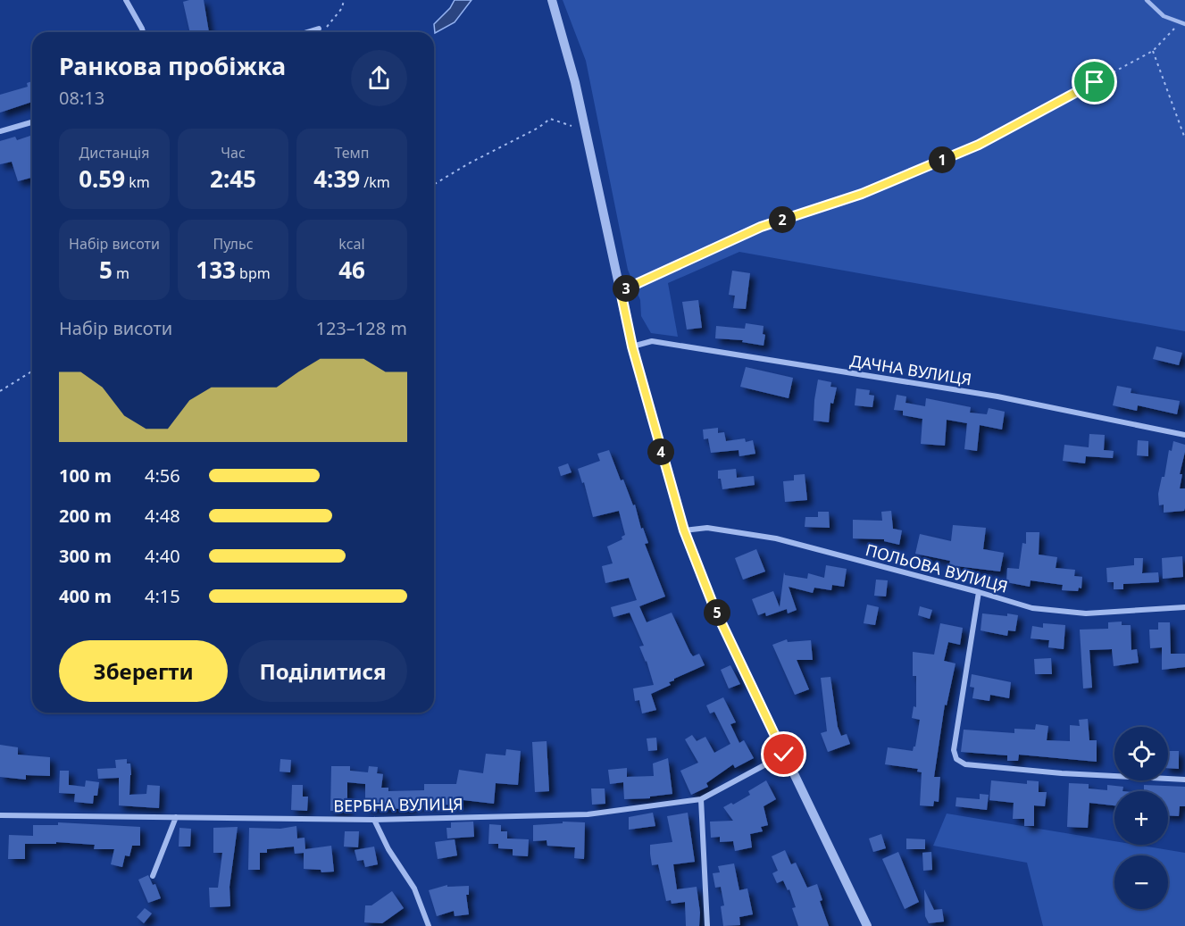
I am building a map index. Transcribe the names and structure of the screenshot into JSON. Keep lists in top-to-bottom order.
{
  "streets": {
    "street": ["ДАЧНА ВУЛИЦЯ", "ПОЛЬОВА ВУЛИЦЯ", "ВЕРБНА ВУЛИЦЯ"]
  },
  "page": {
    "heading": ["Ранкова пробіжка", "08:13"],
    "stats": [
      ["Дистанція", "0.59 km"],
      ["Час", "2:45"],
      ["Темп", "4:39 /km"],
      ["Набір висоти", "5 m"],
      ["Пульс", "133 bpm"],
      ["kcal", "46"]
    ],
    "pins": [
      "1",
      "2",
      "3",
      "4",
      "5"
    ],
    "chart": ["Набір висоти", "123–128 m"],
    "list": [
      {
        "name": "100 m",
        "note": "4:56"
      },
      {
        "name": "200 m",
        "note": "4:48"
      },
      {
        "name": "300 m",
        "note": "4:40"
      },
      {
        "name": "400 m",
        "note": "4:15"
      }
    ],
    "buttons": ["Зберегти", "Поділитися"],
    "map_buttons": ["+", "−"]
  }
}
